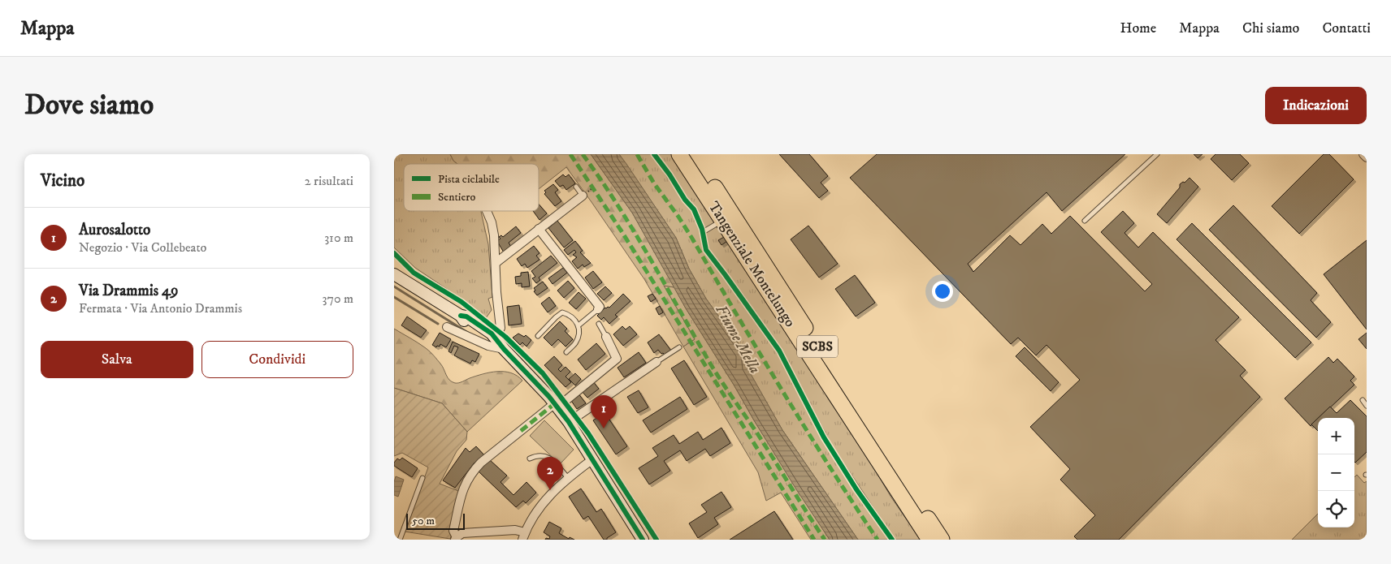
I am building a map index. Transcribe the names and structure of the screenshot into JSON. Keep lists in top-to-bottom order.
{
  "streets": {
    "highway": ["Tangenziale Montelungo", "SCBS"]
  },
  "water": ["Fiume Mella"],
  "legend": ["Pista ciclabile", "Sentiero"],
  "scale_bar": "50 m",
  "page": {
    "header": "Mappa",
    "nav": [
      "Home",
      "Mappa",
      "Chi siamo",
      "Contatti"
    ],
    "buttons": [
      "Indicazioni",
      ["Salva", "Condividi"]
    ],
    "title": "Dove siamo",
    "heading": ["Vicino", "2 risultati"],
    "list": [
      {
        "mark": "1",
        "name": "Aurosalotto",
        "note": "Negozio · Via Collebeato",
        "value": "310 m"
      },
      {
        "mark": "2",
        "name": "Via Drammis 49",
        "note": "Fermata · Via Antonio Drammis",
        "value": "370 m"
      }
    ],
    "pins": ["1", "2"],
    "map_buttons": ["+", "−"],
    "scale": "50 m"
  }
}
